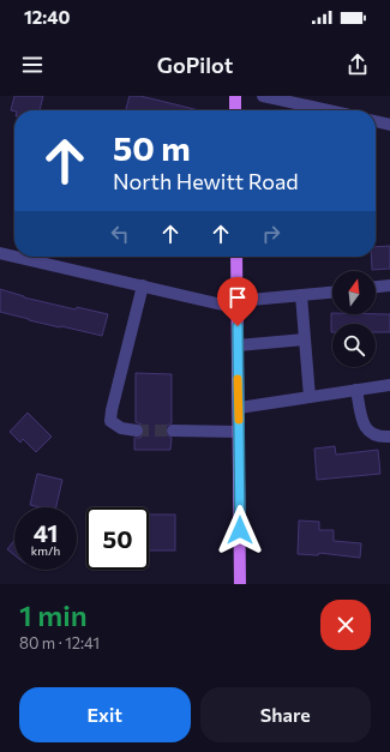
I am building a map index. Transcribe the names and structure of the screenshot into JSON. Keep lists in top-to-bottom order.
{
  "north": "top",
  "page": {
    "status": "12:40",
    "header": "GoPilot",
    "turn": ["50 m", "North Hewitt Road"],
    "speed": "41 km/h",
    "limit": "50",
    "heading": ["1 min", "80 m · 12:41"],
    "buttons": ["Exit", "Share"]
  }
}
